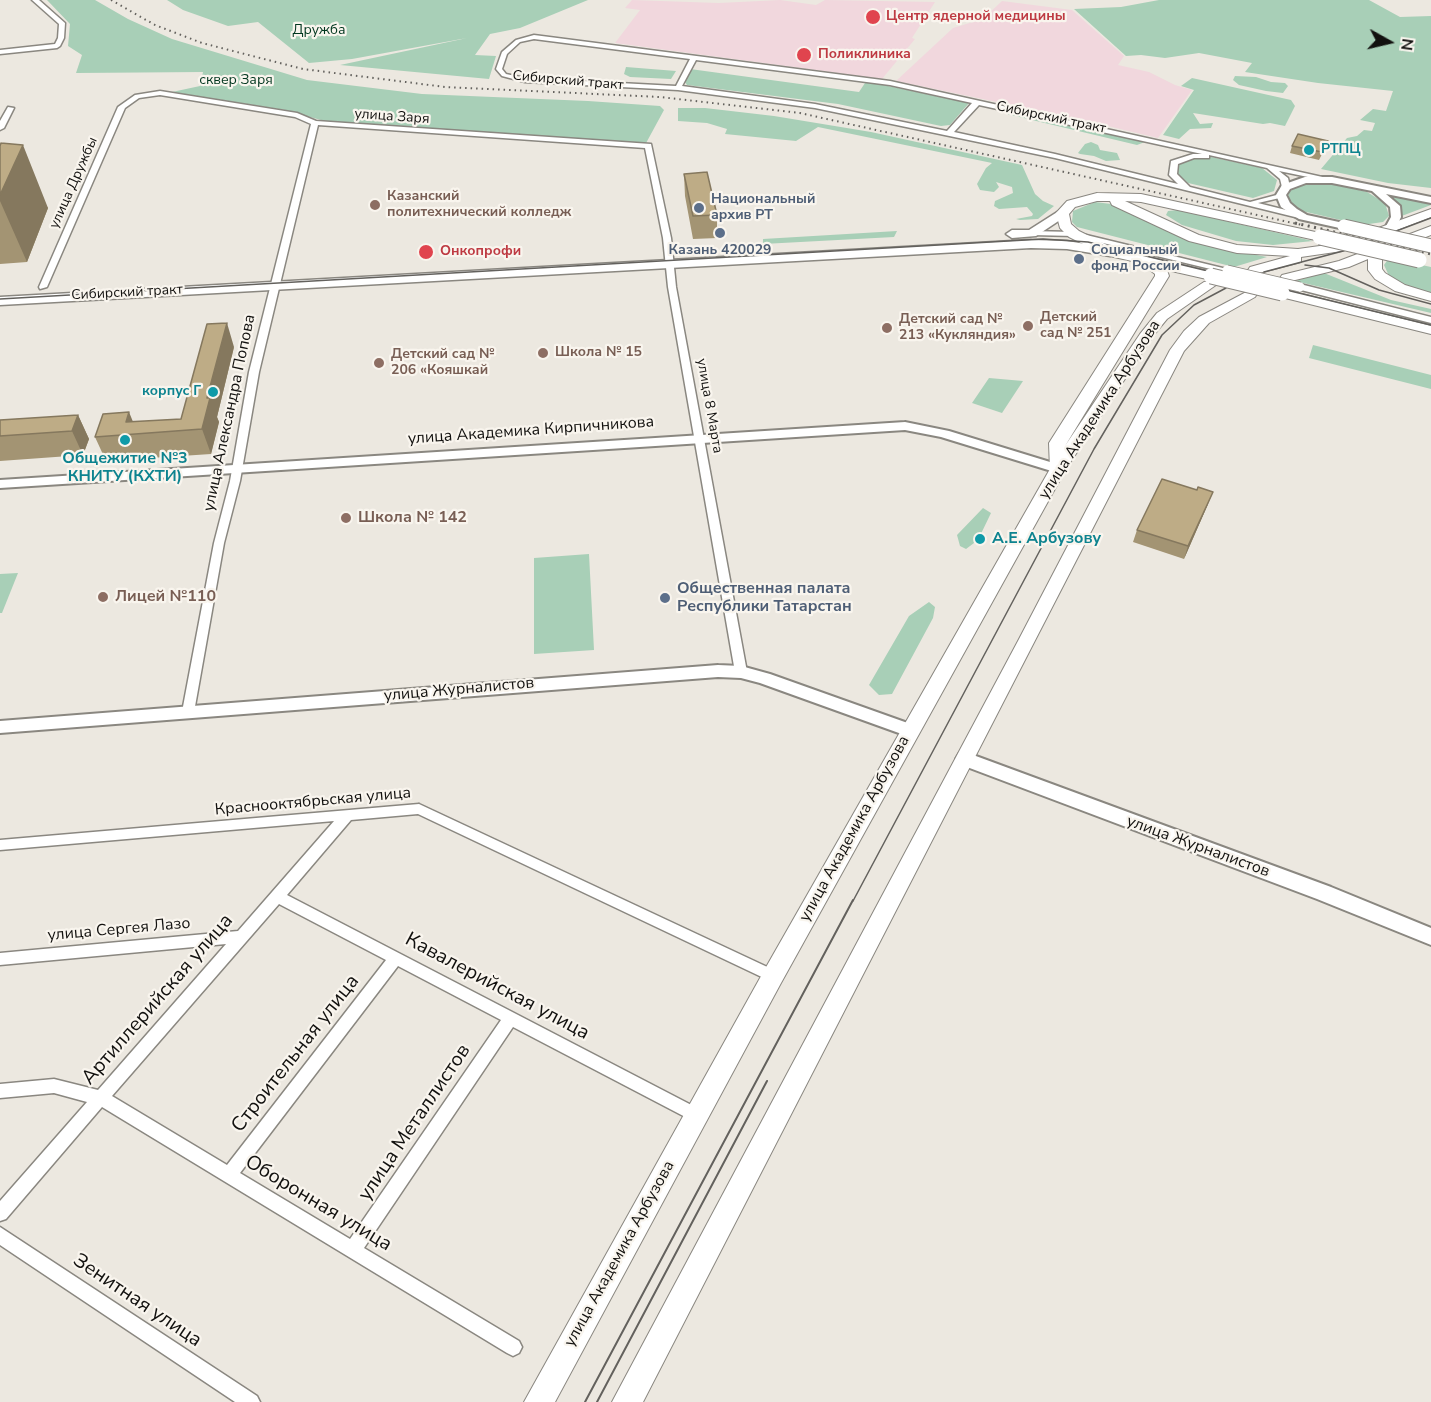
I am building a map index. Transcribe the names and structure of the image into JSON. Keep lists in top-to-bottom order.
{
  "streets": {
    "main road": ["Сибирский тракт", "улица Академика Арбузова"],
    "street": [
      "улица Заря",
      "улица Дружбы",
      "улица 8 Марта",
      "улица Александра Попова",
      "улица Академика Кирпичникова",
      "улица Журналистов",
      "Краснооктябрьская улица",
      "улица Сергея Лазо",
      "Кавалерийская улица",
      "Артиллерийская улица",
      "Строительная улица",
      "улица Металлистов",
      "Оборонная улица",
      "Зенитная улица"
    ]
  },
  "crossings": [
    ["Сибирский тракт", "улица Дружбы"],
    ["Сибирский тракт", "улица 8 Марта"],
    ["Сибирский тракт", "улица Академика Арбузова"],
    ["Сибирский тракт", "улица Александра Попова"],
    ["улица Заря", "улица Дружбы"],
    ["улица Заря", "улица 8 Марта"],
    ["улица Заря", "улица Александра Попова"],
    ["улица 8 Марта", "улица Академика Кирпичникова"],
    ["улица 8 Марта", "улица Журналистов"],
    ["улица Академика Арбузова", "улица Академика Кирпичникова"],
    ["улица Академика Арбузова", "улица Журналистов"],
    ["улица Академика Арбузова", "Краснооктябрьская улица"],
    ["улица Академика Арбузова", "Кавалерийская улица"],
    ["улица Александра Попова", "улица Академика Кирпичникова"],
    ["улица Александра Попова", "улица Журналистов"],
    ["Краснооктябрьская улица", "Артиллерийская улица"],
    ["улица Сергея Лазо", "Артиллерийская улица"],
    ["Кавалерийская улица", "Артиллерийская улица"],
    ["Кавалерийская улица", "Строительная улица"],
    ["Кавалерийская улица", "улица Металлистов"],
    ["Артиллерийская улица", "Оборонная улица"],
    ["Строительная улица", "Оборонная улица"],
    ["улица Металлистов", "Оборонная улица"]
  ],
  "parks": ["Дружба", "сквер Заря"],
  "places": [
    "Центр ядерной медицины",
    "Поликлиника",
    "РТПЦ",
    "Казанский политехнический колледж",
    "Национальный архив РТ",
    "Казань 420029",
    "Онкопрофи",
    "Социальный фонд России",
    "Детский сад № 251",
    "Детский сад № 213 «Кукляндия»",
    "Школа № 15",
    "Детский сад № 206 «Кояшкай",
    "корпус Г",
    "Общежитие №3 КНИТУ (КХТИ)",
    "Школа № 142",
    "А.Е. Арбузову",
    "Лицей №110",
    "Общественная палата Республики Татарстан"
  ],
  "north": "right"
}
